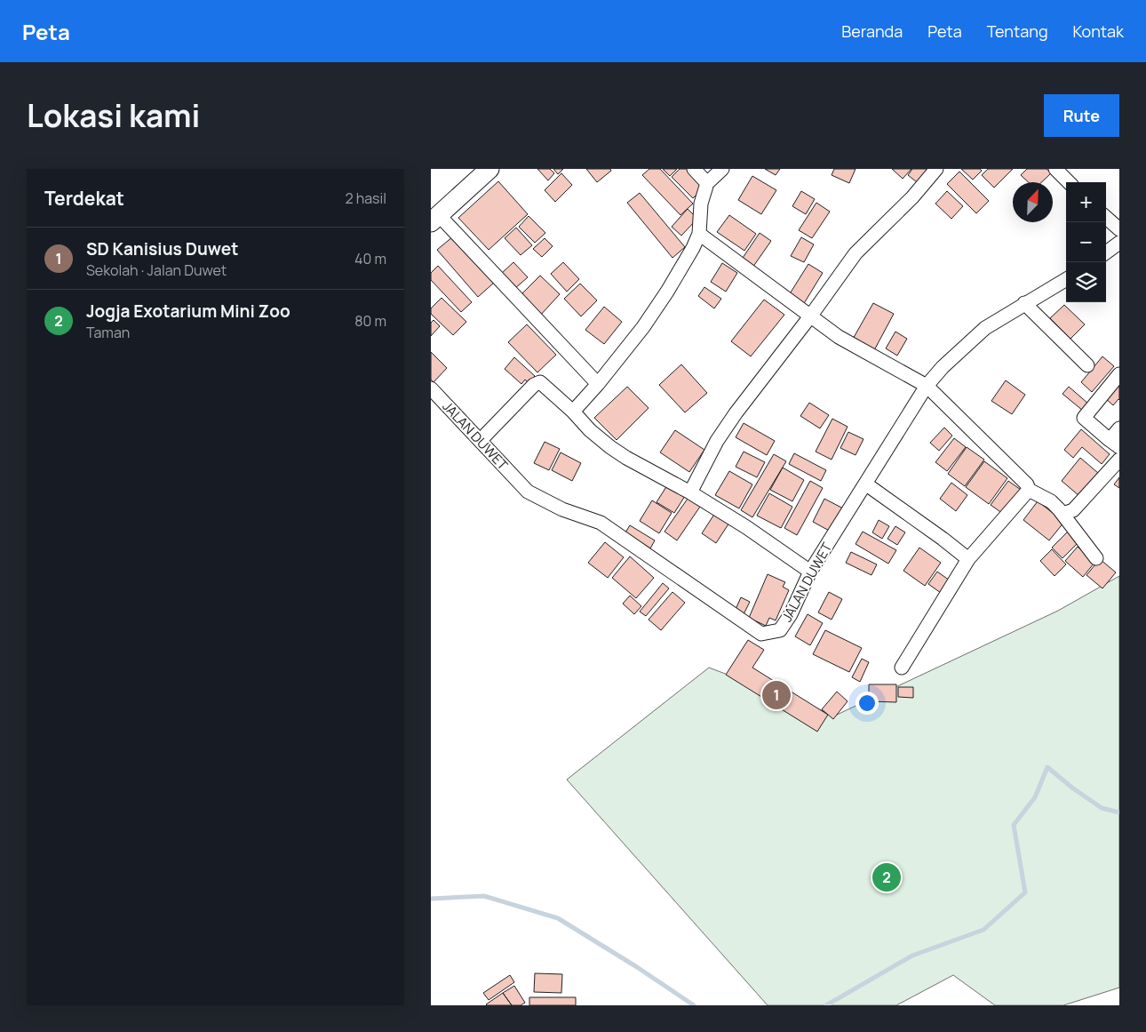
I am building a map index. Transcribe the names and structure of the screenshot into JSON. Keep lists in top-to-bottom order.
{
  "streets": {
    "street": ["JALAN DUWET"]
  },
  "north": "top right",
  "page": {
    "header": "Peta",
    "nav": [
      "Beranda",
      "Peta",
      "Tentang",
      "Kontak"
    ],
    "title": "Lokasi kami",
    "buttons": "Rute",
    "heading": ["Terdekat", "2 hasil"],
    "map_buttons": ["+", "−"],
    "list": [
      {
        "mark": "1",
        "name": "SD Kanisius Duwet",
        "note": "Sekolah · Jalan Duwet",
        "value": "40 m"
      },
      {
        "mark": "2",
        "name": "Jogja Exotarium Mini Zoo",
        "note": "Taman",
        "value": "80 m"
      }
    ],
    "pins": ["1", "2"]
  }
}
